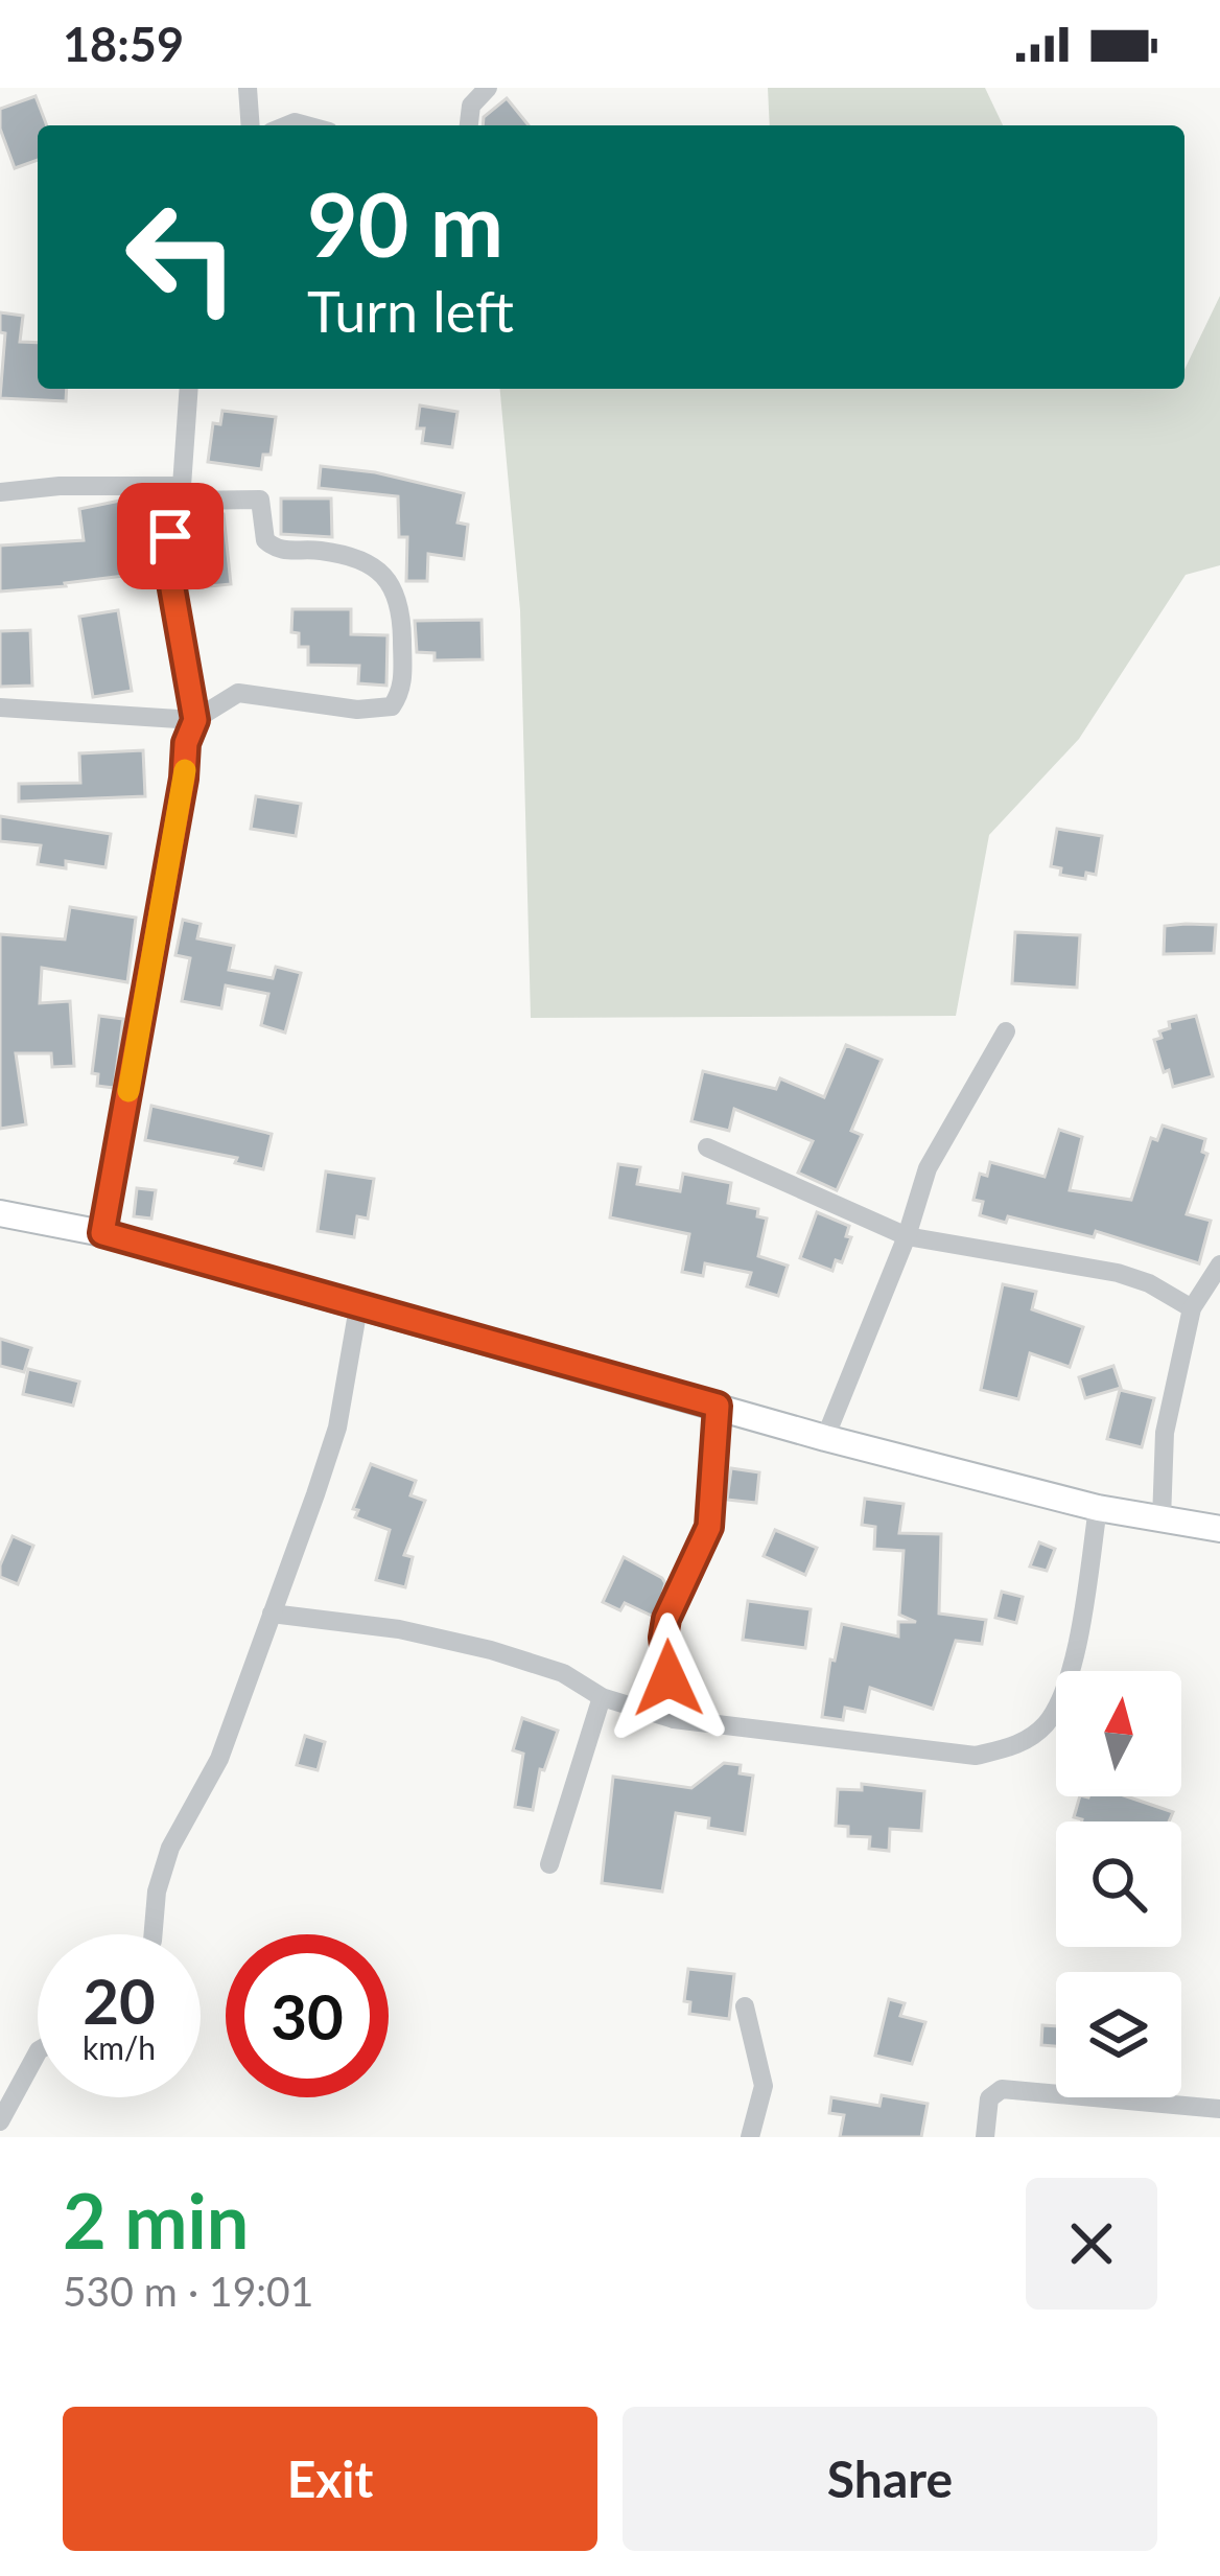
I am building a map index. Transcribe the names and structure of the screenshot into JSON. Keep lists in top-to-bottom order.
{
  "north": "top",
  "page": {
    "status": "18:59",
    "turn": ["90 m", "Turn left"],
    "speed": "20 km/h",
    "limit": "30",
    "heading": ["2 min", "530 m · 19:01"],
    "buttons": ["Exit", "Share"]
  }
}
